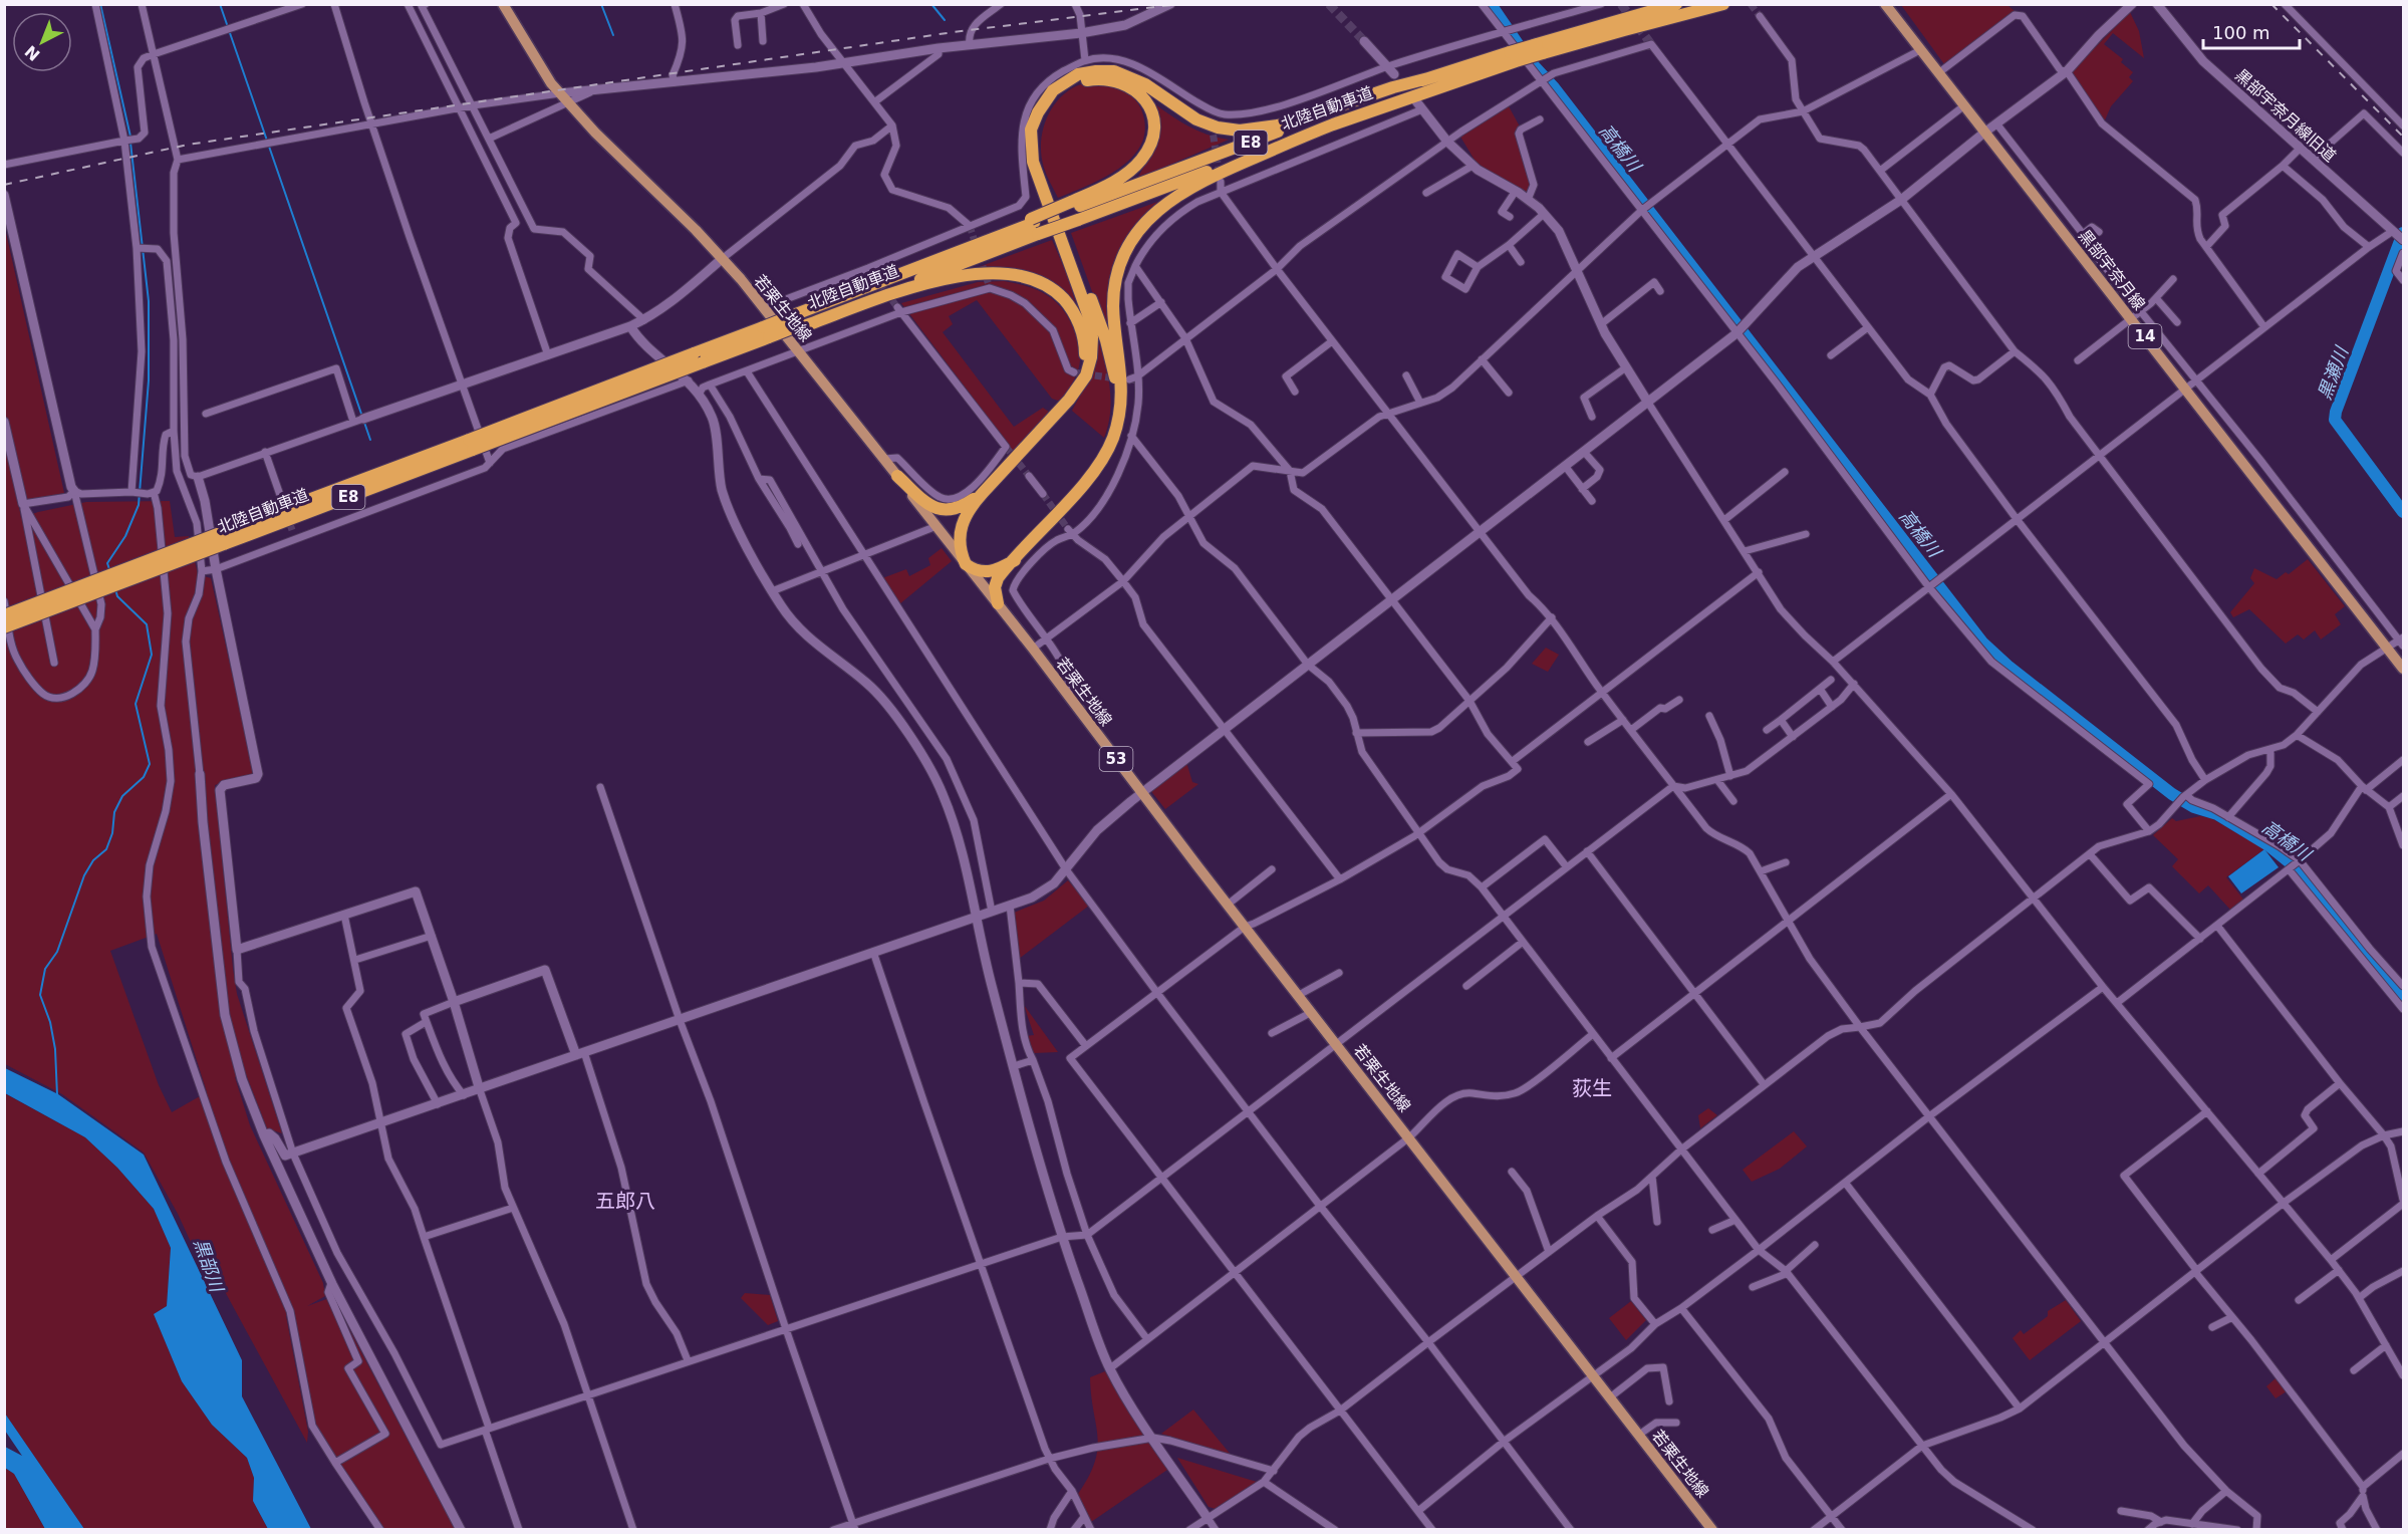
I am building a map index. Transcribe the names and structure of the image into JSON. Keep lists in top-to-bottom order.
{
  "streets": {
    "highway": ["北陸自動車道", "E8"],
    "main road": [
      "黒部宇奈月線",
      "若栗生地線",
      "14",
      "53"
    ],
    "street": ["黒部宇奈月線旧道"]
  },
  "districts": ["荻生", "五郎八"],
  "water": ["高橋川", "黒瀬川", "黒部川"],
  "scale_bar": "100 m",
  "north": "bottom left"
}
